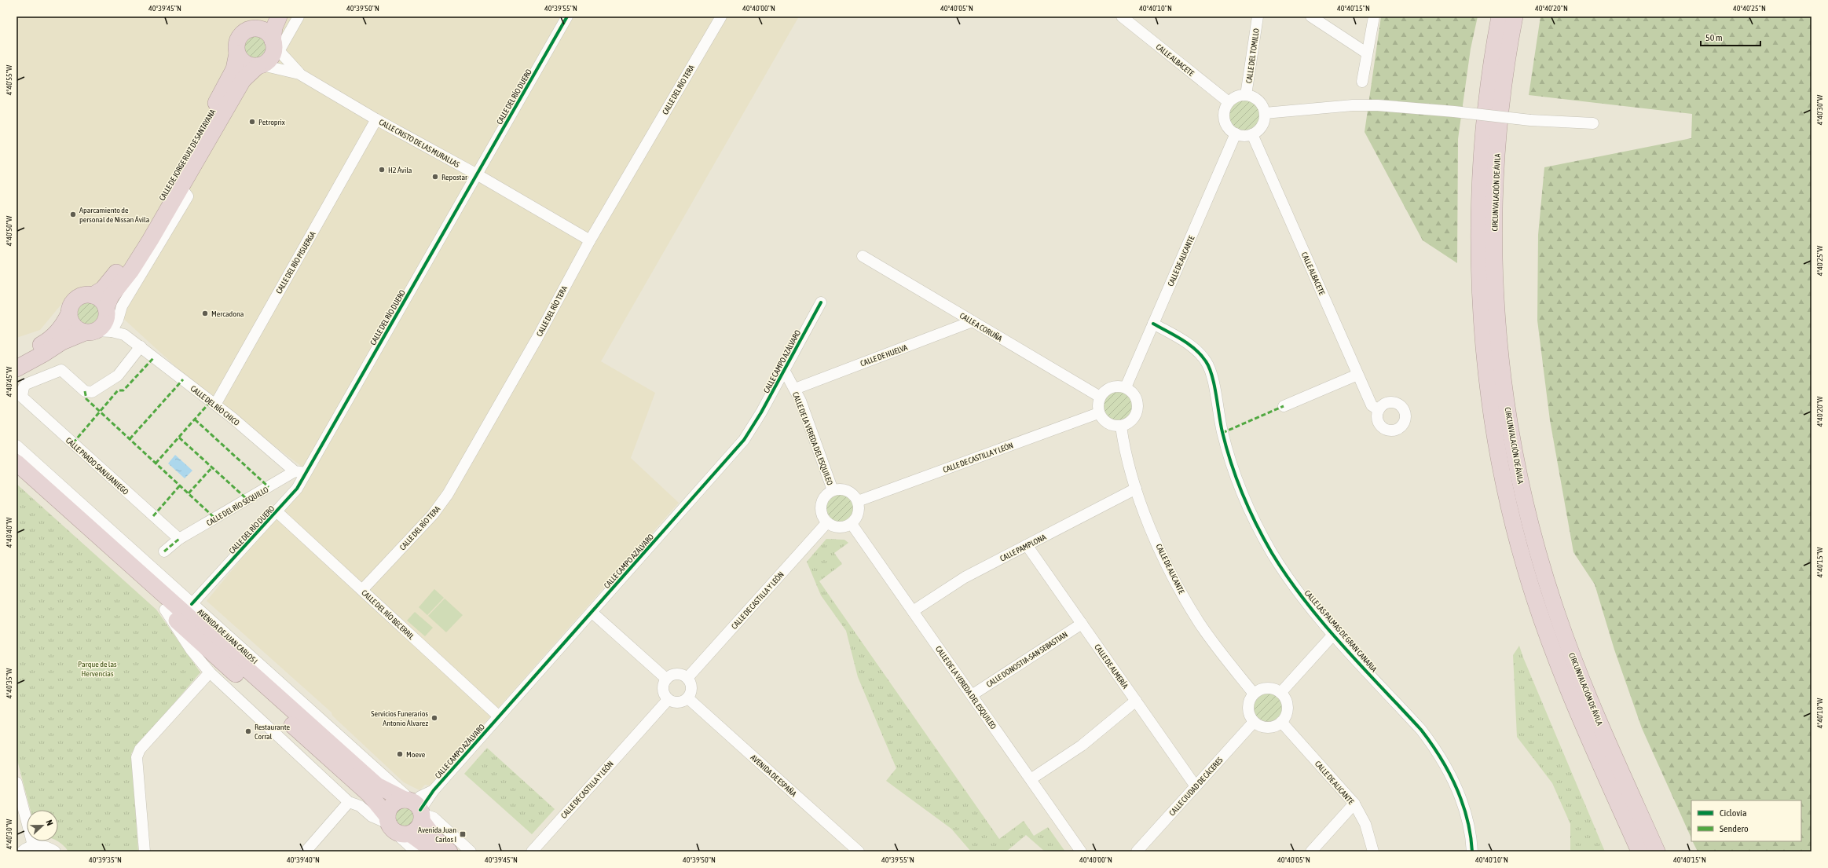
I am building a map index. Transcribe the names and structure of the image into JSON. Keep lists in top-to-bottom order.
{
  "streets": {
    "highway": ["CALLE DE JORGE RUIZ DE SANTAYANA", "CIRCUNVALACIÓN DE ÁVILA", "AVENIDA DE JUAN CARLOS I"],
    "street": [
      "CALLE DEL TOMILLO",
      "CALLE ALBACETE",
      "CALLE DEL RÍO TERA",
      "CALLE DEL RÍO DUERO",
      "CALLE CRISTO DE LAS MURALLAS",
      "CALLE DE ALICANTE",
      "CALLE DEL RÍO PISUERGA",
      "CALLE A CORUÑA",
      "CALLE DE HUELVA",
      "CALLE CAMPO AZÁLVARO",
      "CALLE DEL RÍO CHICO",
      "CALLE DE LA VEREDA DEL ESQUILEO",
      "CALLE DE CASTILLA Y LEÓN",
      "CALLE PRADO SANJUANIEGO",
      "CALLE DEL RÍO SEQUILLO",
      "CALLE PAMPLONA",
      "CALLE DEL RÍO BECERRIL",
      "CALLE LAS PALMAS DE GRAN CANARIA",
      "CALLE DONOSTIA-SAN SEBASTIAN",
      "CALLE DE ALMERÍA",
      "AVENIDA DE ESPAÑA",
      "CALLE CIUDAD DE CÁCERES"
    ]
  },
  "crossings": [
    ["CALLE DEL TOMILLO", "CALLE ALBACETE"],
    ["CALLE DEL TOMILLO", "CALLE DE ALICANTE"],
    ["CALLE ALBACETE", "CALLE DE ALICANTE"],
    ["CALLE DEL RÍO TERA", "CALLE CRISTO DE LAS MURALLAS"],
    ["CALLE DEL RÍO TERA", "CALLE DEL RÍO BECERRIL"],
    ["CALLE DEL RÍO DUERO", "CALLE CRISTO DE LAS MURALLAS"],
    ["CALLE DEL RÍO DUERO", "CALLE DEL RÍO CHICO"],
    ["CALLE DEL RÍO DUERO", "CALLE DEL RÍO SEQUILLO"],
    ["CALLE DEL RÍO DUERO", "CALLE DEL RÍO BECERRIL"],
    ["CALLE DEL RÍO DUERO", "AVENIDA DE JUAN CARLOS I"],
    ["CALLE CRISTO DE LAS MURALLAS", "CALLE DE JORGE RUIZ DE SANTAYANA"],
    ["CALLE CRISTO DE LAS MURALLAS", "CALLE DEL RÍO PISUERGA"],
    ["CALLE DE JORGE RUIZ DE SANTAYANA", "CALLE DEL RÍO CHICO"],
    ["CALLE DE ALICANTE", "CALLE A CORUÑA"],
    ["CALLE DE ALICANTE", "CALLE DE CASTILLA Y LEÓN"],
    ["CALLE DE ALICANTE", "CALLE PAMPLONA"],
    ["CALLE DE ALICANTE", "CALLE LAS PALMAS DE GRAN CANARIA"],
    ["CALLE DE ALICANTE", "CALLE CIUDAD DE CÁCERES"],
    ["CALLE DEL RÍO PISUERGA", "CALLE DEL RÍO CHICO"],
    ["CALLE A CORUÑA", "CALLE DE HUELVA"],
    ["CALLE A CORUÑA", "CALLE DE CASTILLA Y LEÓN"],
    ["CALLE DE HUELVA", "CALLE DE LA VEREDA DEL ESQUILEO"],
    ["CALLE CAMPO AZÁLVARO", "CALLE DE LA VEREDA DEL ESQUILEO"],
    ["CALLE CAMPO AZÁLVARO", "CALLE DEL RÍO BECERRIL"],
    ["CALLE CAMPO AZÁLVARO", "AVENIDA DE JUAN CARLOS I"],
    ["CALLE DEL RÍO CHICO", "CALLE DEL RÍO SEQUILLO"],
    ["CALLE DE LA VEREDA DEL ESQUILEO", "CALLE DE CASTILLA Y LEÓN"],
    ["CALLE DE LA VEREDA DEL ESQUILEO", "CALLE PAMPLONA"],
    ["CALLE DE LA VEREDA DEL ESQUILEO", "CALLE DONOSTIA-SAN SEBASTIAN"],
    ["CALLE DE CASTILLA Y LEÓN", "AVENIDA DE ESPAÑA"],
    ["CALLE PRADO SANJUANIEGO", "CALLE DEL RÍO SEQUILLO"],
    ["CALLE PAMPLONA", "CALLE DE ALMERÍA"],
    ["CALLE DONOSTIA-SAN SEBASTIAN", "CALLE DE ALMERÍA"],
    ["CALLE DE ALMERÍA", "CALLE CIUDAD DE CÁCERES"]
  ],
  "parks": ["Parque de las Hervencias"],
  "places": {
    "other": [
      "Petroprix",
      "H2 Ávila",
      "Repostar",
      "Aparcamiento de personal de Nissan Ávila",
      "Mercadona",
      "Servicios Funerarios Antonio Álvarez",
      "Restaurante Corral",
      "Moeve"
    ],
    "transit": ["Avenida Juan Carlos I"]
  },
  "legend": ["Ciclovía", "Sendero"],
  "scale_bar": "50 m",
  "north": "right",
  "coordinates": [
    "40°39'45\"N",
    "40°39'50\"N",
    "40°39'55\"N",
    "40°40'00\"N",
    "40°40'05\"N",
    "40°40'10\"N",
    "40°40'15\"N",
    "40°40'20\"N",
    "40°40'25\"N",
    "4°40'55\"W",
    "4°40'30\"W",
    "4°40'50\"W",
    "4°40'25\"W",
    "4°40'45\"W",
    "4°40'20\"W",
    "4°40'40\"W",
    "4°40'15\"W",
    "4°40'35\"W",
    "4°40'10\"W",
    "40°39'35\"N",
    "40°39'40\"N"
  ]
}
